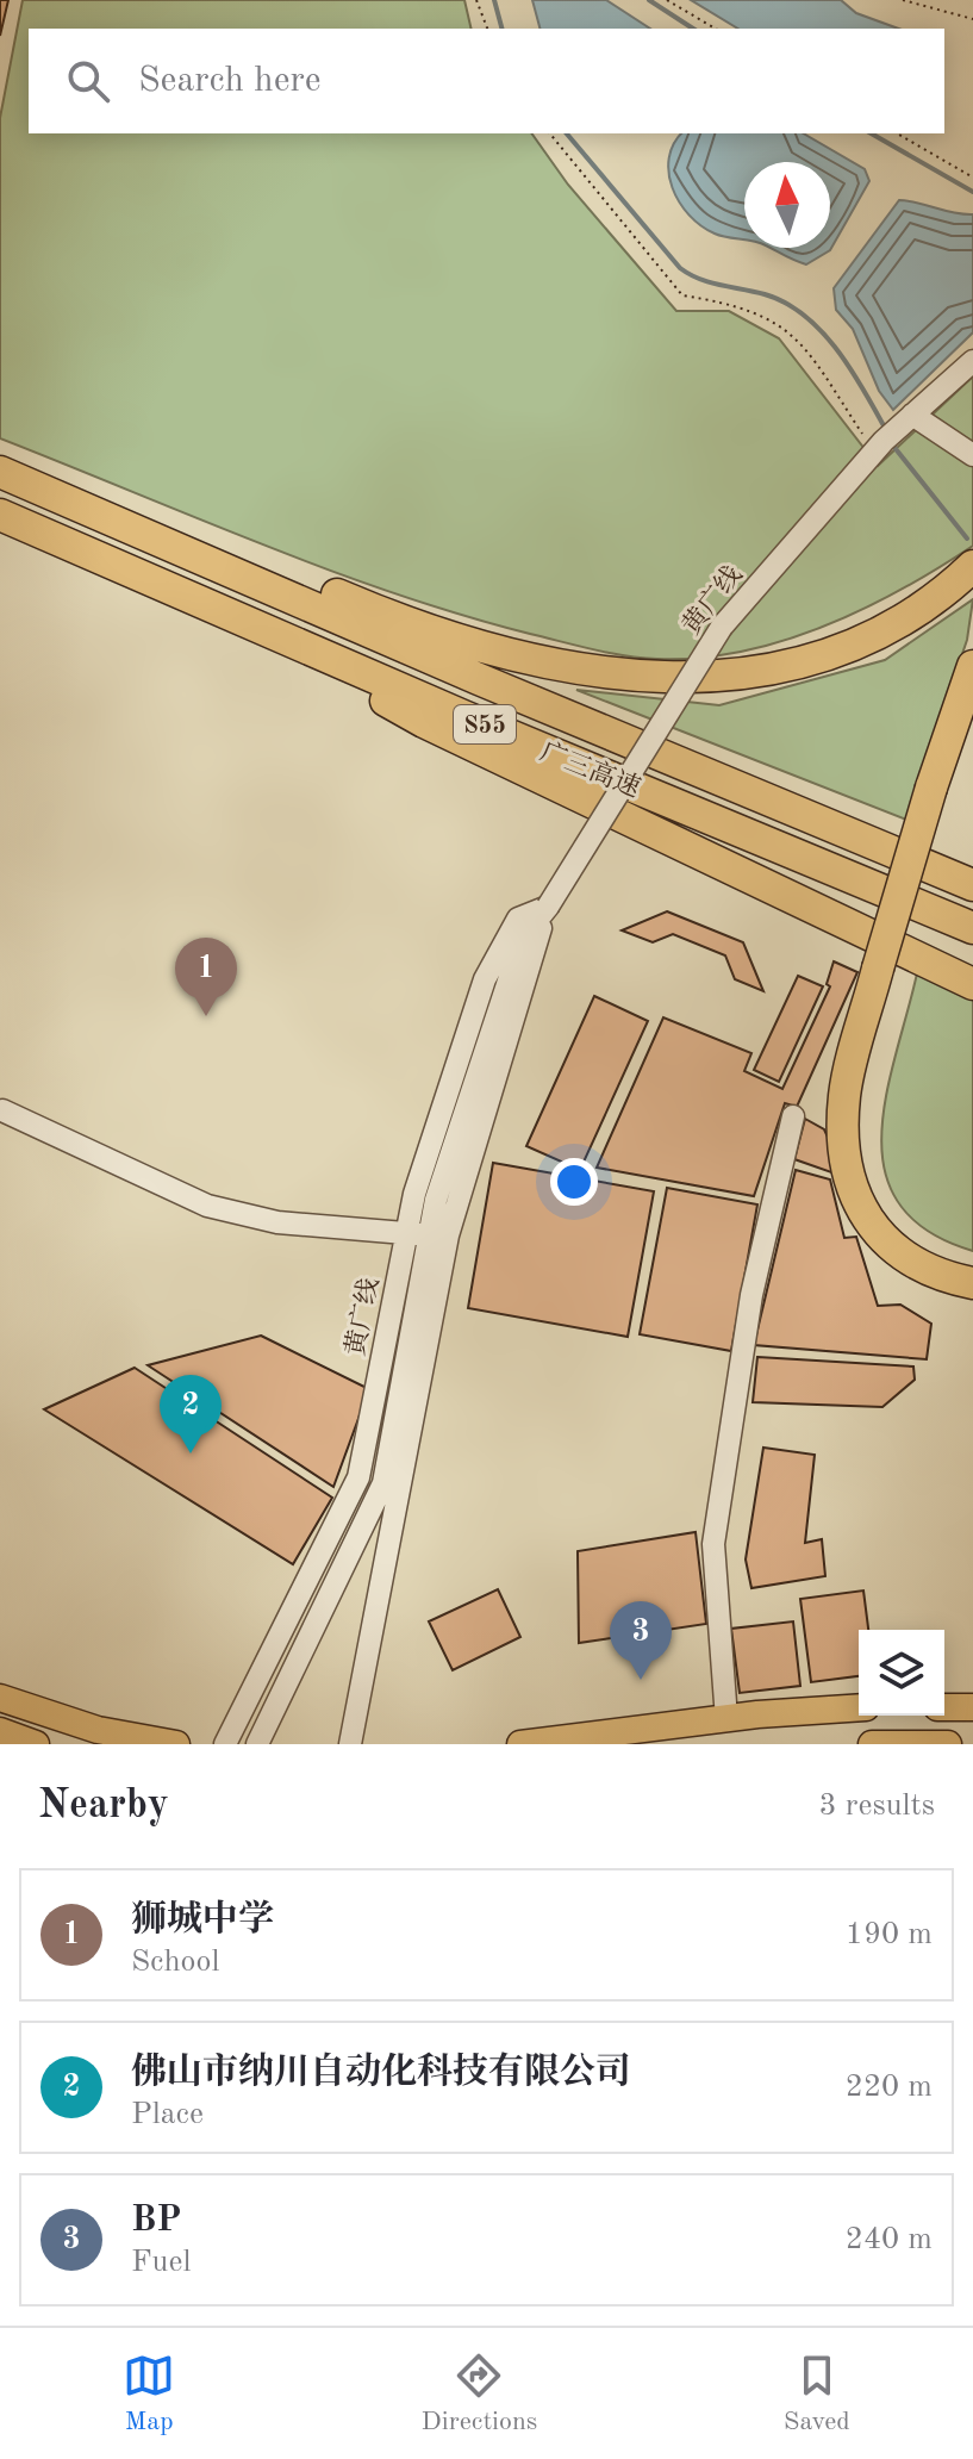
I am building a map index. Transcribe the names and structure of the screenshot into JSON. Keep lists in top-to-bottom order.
{
  "streets": {
    "highway": ["S55", "广三高速"],
    "street": ["黄广线"]
  },
  "north": "top",
  "page": {
    "search": "Search here",
    "pins": ["1", "2", "3"],
    "heading": ["Nearby", "3 results"],
    "list": [
      {
        "mark": "1",
        "name": "狮城中学",
        "note": "School",
        "value": "190 m"
      },
      {
        "mark": "2",
        "name": "佛山市纳川自动化科技有限公司",
        "note": "Place",
        "value": "220 m"
      },
      {
        "mark": "3",
        "name": "BP",
        "note": "Fuel",
        "value": "240 m"
      }
    ],
    "nav": ["Map", "Directions", "Saved"]
  }
}
